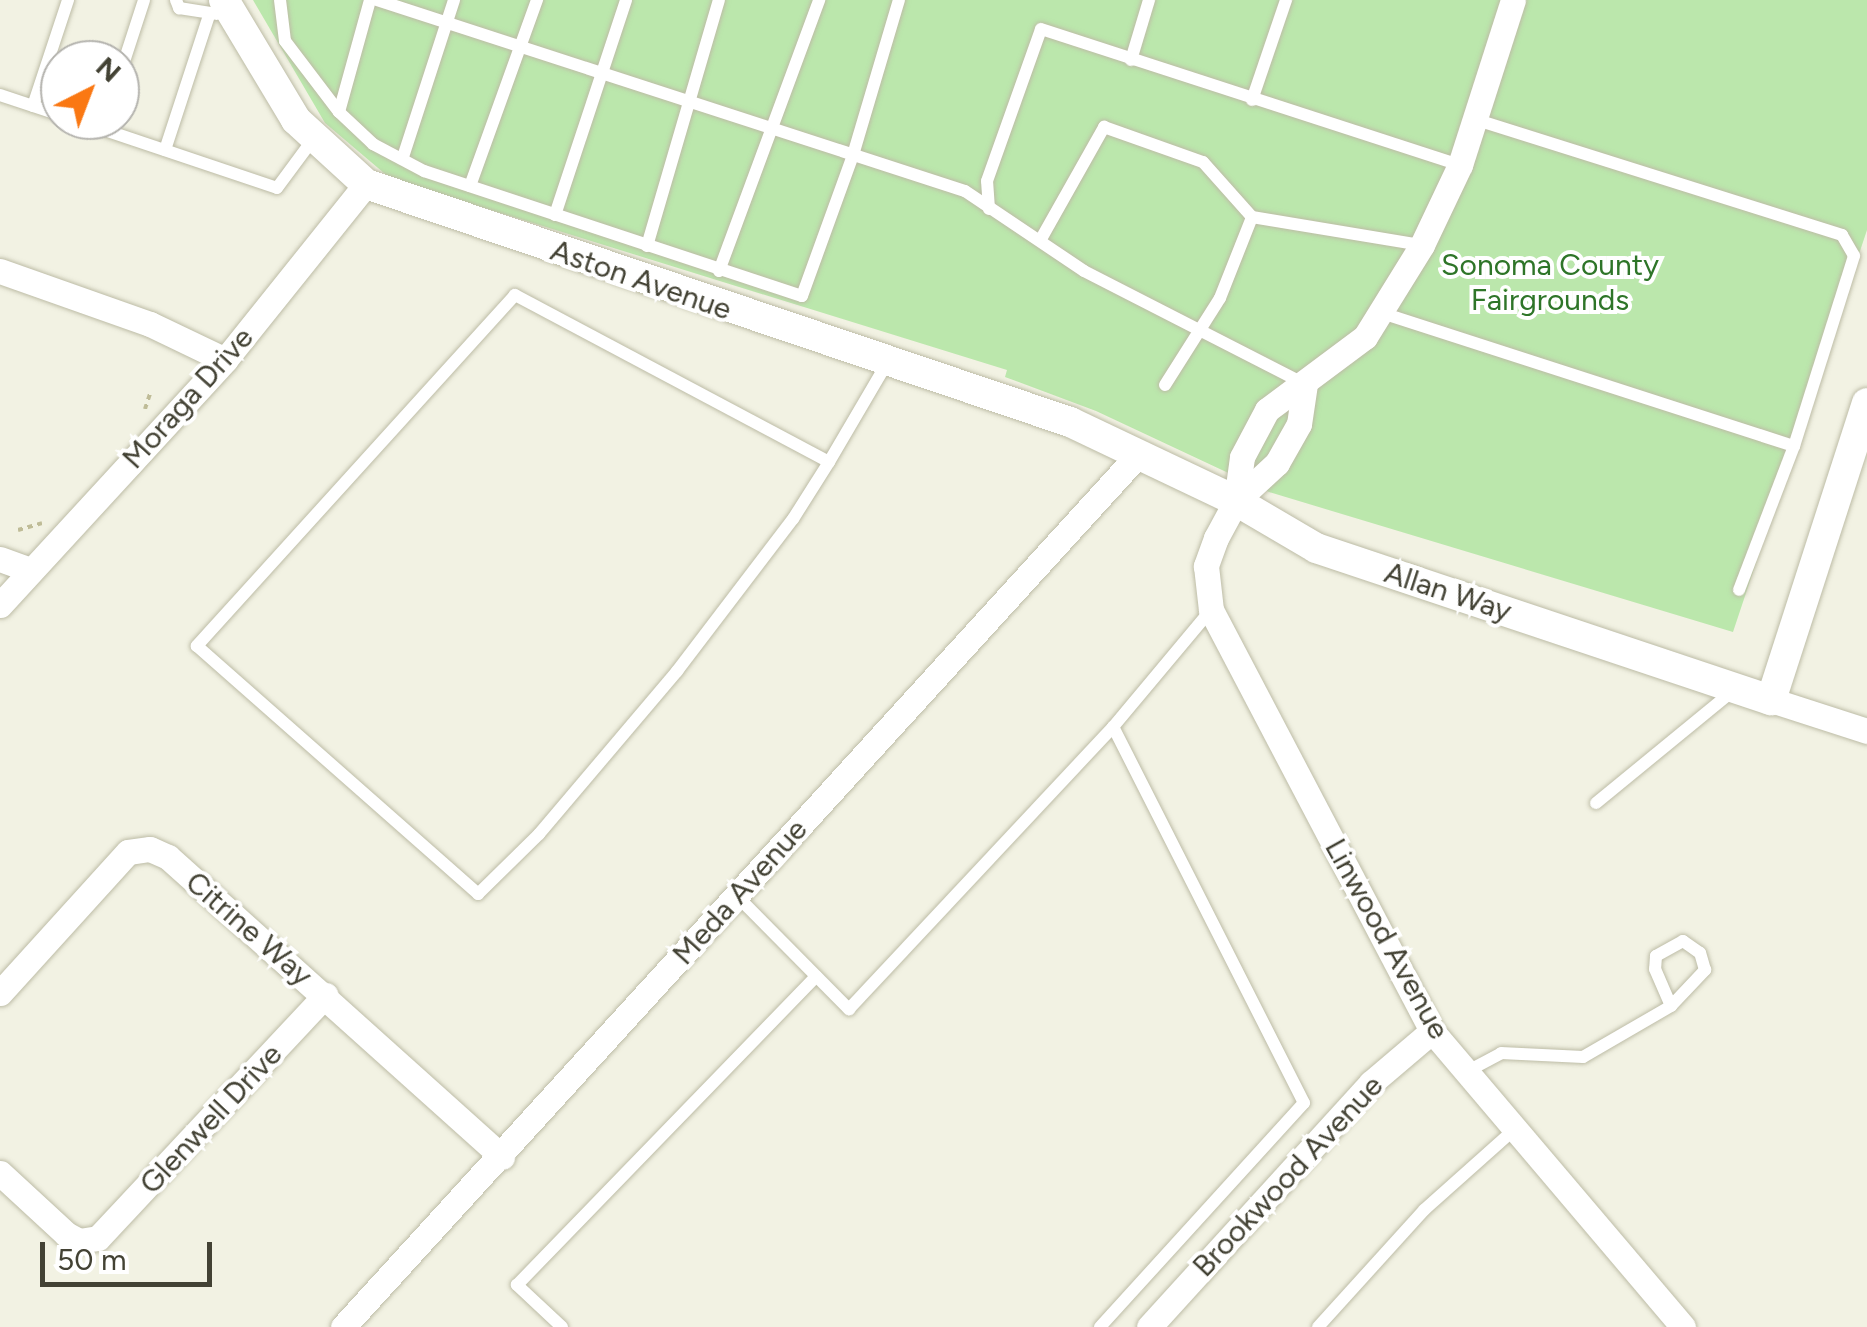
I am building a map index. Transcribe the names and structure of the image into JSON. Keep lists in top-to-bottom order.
{
  "streets": {
    "street": [
      "Aston Avenue",
      "Moraga Drive",
      "Allan Way",
      "Meda Avenue",
      "Citrine Way",
      "Linwood Avenue",
      "Glenwell Drive",
      "Brookwood Avenue"
    ]
  },
  "crossings": [
    ["Aston Avenue", "Moraga Drive"],
    ["Aston Avenue", "Allan Way"],
    ["Aston Avenue", "Meda Avenue"],
    ["Allan Way", "Meda Avenue"],
    ["Allan Way", "Linwood Avenue"],
    ["Meda Avenue", "Citrine Way"],
    ["Citrine Way", "Glenwell Drive"],
    ["Linwood Avenue", "Brookwood Avenue"]
  ],
  "parks": ["Sonoma County Fairgrounds"],
  "scale_bar": "50 m",
  "north": "top right"
}
